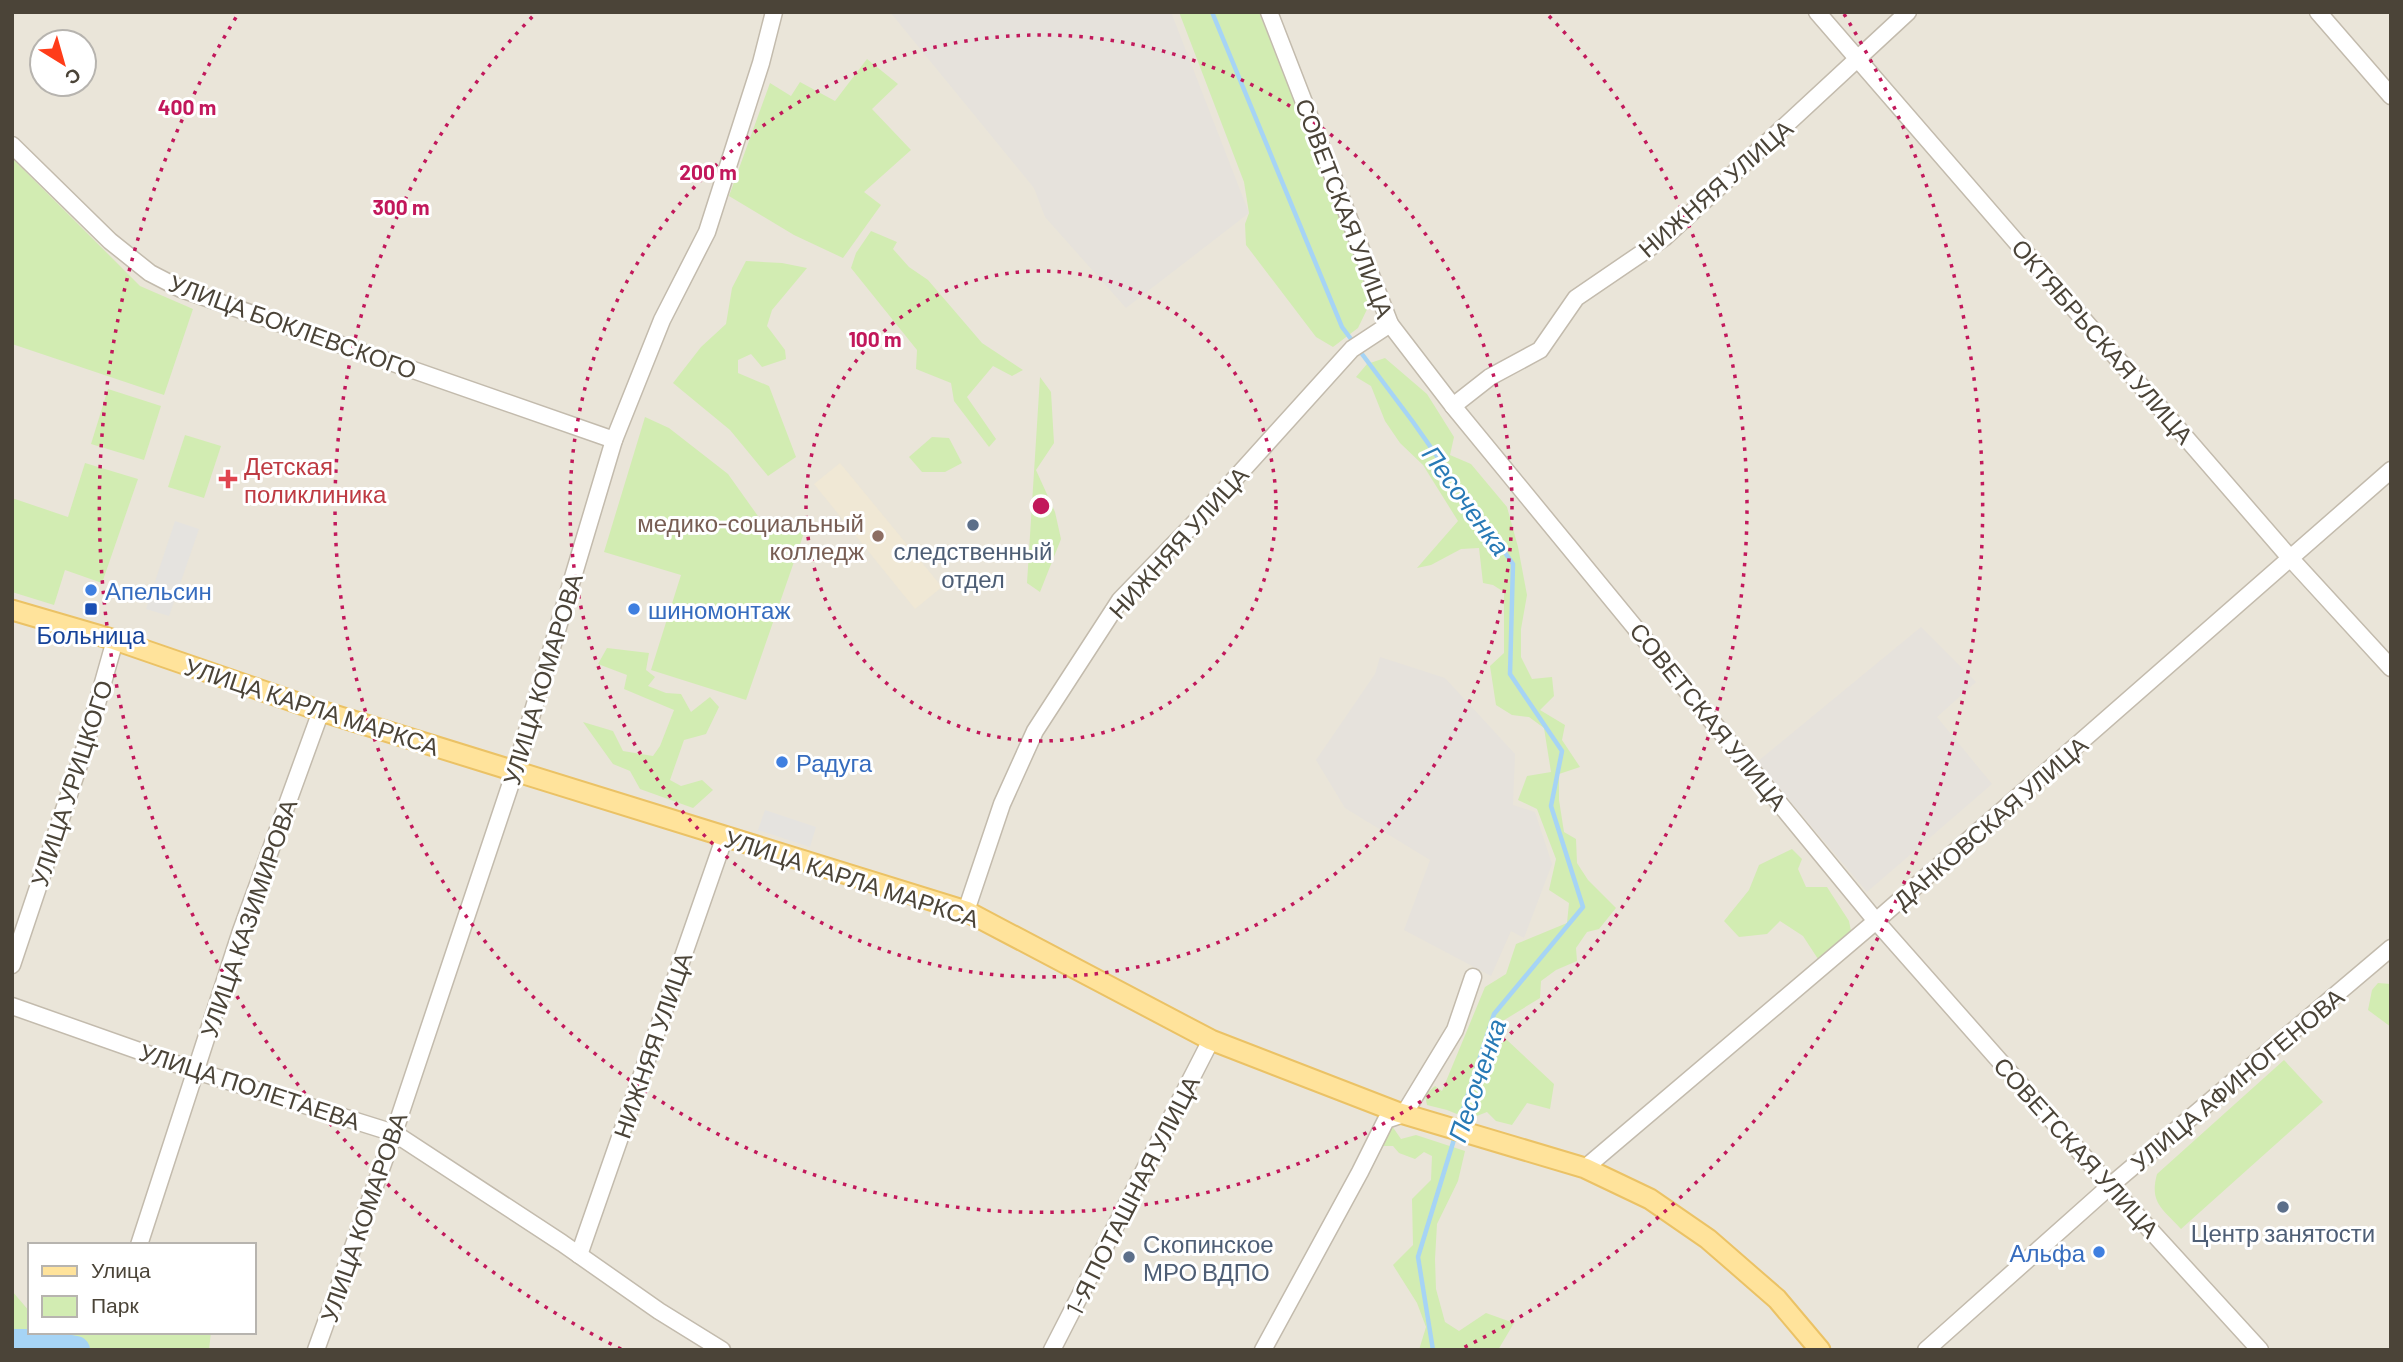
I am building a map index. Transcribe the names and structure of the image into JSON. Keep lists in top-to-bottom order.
{
  "streets": {
    "main road": ["УЛИЦА КАРЛА МАРКСА"],
    "street": [
      "НИЖНЯЯ УЛИЦА",
      "СОВЕТСКАЯ УЛИЦА",
      "УЛИЦА БОКЛЕВСКОГО",
      "ОКТЯБРЬСКАЯ УЛИЦА",
      "УЛИЦА КОМАРОВА",
      "УЛИЦА УРИЦКОГО",
      "ДАНКОВСКАЯ УЛИЦА",
      "УЛИЦА КАЗИМИРОВА",
      "УЛИЦА АФИНОГЕНОВА",
      "УЛИЦА ПОЛЕТАЕВА",
      "1-Я ПОТАШНАЯ УЛИЦА"
    ]
  },
  "crossings": [
    ["НИЖНЯЯ УЛИЦА", "СОВЕТСКАЯ УЛИЦА"],
    ["НИЖНЯЯ УЛИЦА", "ОКТЯБРЬСКАЯ УЛИЦА"],
    ["НИЖНЯЯ УЛИЦА", "УЛИЦА КАРЛА МАРКСА"],
    ["НИЖНЯЯ УЛИЦА", "УЛИЦА ПОЛЕТАЕВА"],
    ["СОВЕТСКАЯ УЛИЦА", "ДАНКОВСКАЯ УЛИЦА"],
    ["СОВЕТСКАЯ УЛИЦА", "УЛИЦА АФИНОГЕНОВА"],
    ["УЛИЦА БОКЛЕВСКОГО", "УЛИЦА КОМАРОВА"],
    ["ОКТЯБРЬСКАЯ УЛИЦА", "ДАНКОВСКАЯ УЛИЦА"],
    ["УЛИЦА КОМАРОВА", "УЛИЦА КАРЛА МАРКСА"],
    ["УЛИЦА КОМАРОВА", "УЛИЦА ПОЛЕТАЕВА"],
    ["УЛИЦА КАРЛА МАРКСА", "УЛИЦА УРИЦКОГО"],
    ["УЛИЦА КАРЛА МАРКСА", "ДАНКОВСКАЯ УЛИЦА"],
    ["УЛИЦА КАРЛА МАРКСА", "УЛИЦА КАЗИМИРОВА"],
    ["УЛИЦА КАРЛА МАРКСА", "1-Я ПОТАШНАЯ УЛИЦА"],
    ["УЛИЦА КАЗИМИРОВА", "УЛИЦА ПОЛЕТАЕВА"]
  ],
  "water": ["Песоченка"],
  "places": {
    "health": ["Детская поликлиника"],
    "other": [
      "следственный отдел",
      "медико-социальный колледж",
      "Апельсин",
      "шиномонтаж",
      "Радуга",
      "Центр занятости",
      "Альфа",
      "Скопинское МРО ВДПО"
    ],
    "transit": ["Больница"]
  },
  "legend": ["Улица", "Парк"],
  "north": "bottom right",
  "rings": [
    "400 m",
    "200 m",
    "300 m",
    "100 m"
  ]
}
